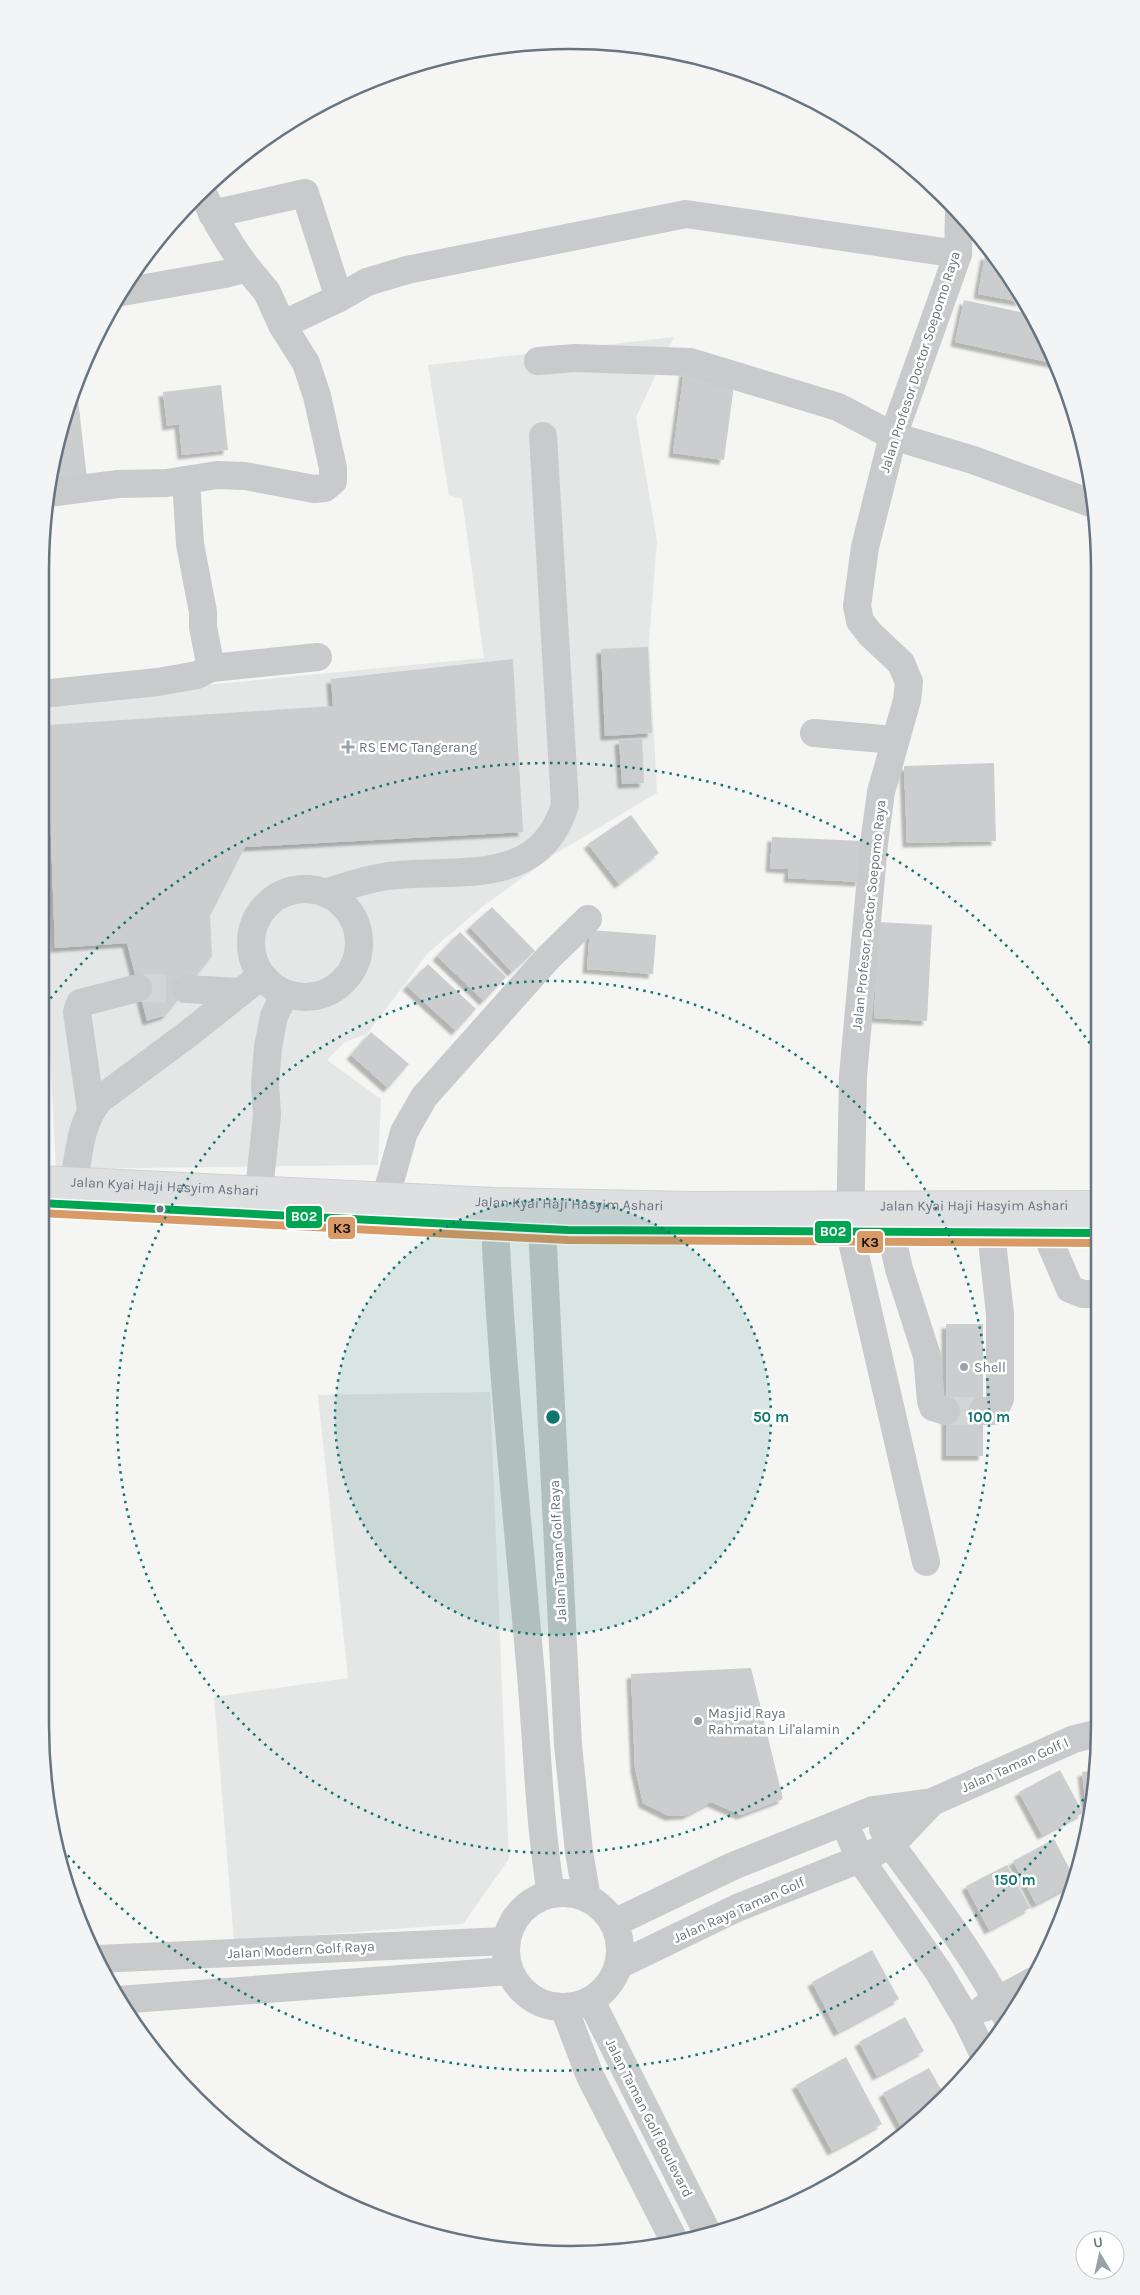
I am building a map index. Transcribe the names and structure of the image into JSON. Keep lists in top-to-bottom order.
{
  "streets": {
    "main road": ["Jalan Kyai Haji Hasyim Ashari"],
    "street": [
      "Jalan Profesor Doctor Soepomo Raya",
      "Jalan Taman Golf Raya",
      "Jalan Taman Golf I",
      "Jalan Raya Taman Golf",
      "Jalan Modern Golf Raya",
      "Jalan Taman Golf Boulevard"
    ]
  },
  "crossings": [
    ["Jalan Profesor Doctor Soepomo Raya", "Jalan Kyai Haji Hasyim Ashari"],
    ["Jalan Kyai Haji Hasyim Ashari", "Jalan Taman Golf Raya"],
    ["Jalan Taman Golf Raya", "Jalan Raya Taman Golf"],
    ["Jalan Taman Golf Raya", "Jalan Modern Golf Raya"],
    ["Jalan Taman Golf Raya", "Jalan Taman Golf Boulevard"],
    ["Jalan Taman Golf I", "Jalan Raya Taman Golf"],
    ["Jalan Raya Taman Golf", "Jalan Modern Golf Raya"],
    ["Jalan Raya Taman Golf", "Jalan Taman Golf Boulevard"],
    ["Jalan Modern Golf Raya", "Jalan Taman Golf Boulevard"]
  ],
  "places": {
    "health": ["RS EMC Tangerang"],
    "other": ["Shell", "Masjid Raya Rahmatan Lil'alamin"]
  },
  "lines": ["transit line B02", "transit line K3"],
  "north": "top",
  "rings": ["50 m", "100 m", "150 m"]
}
